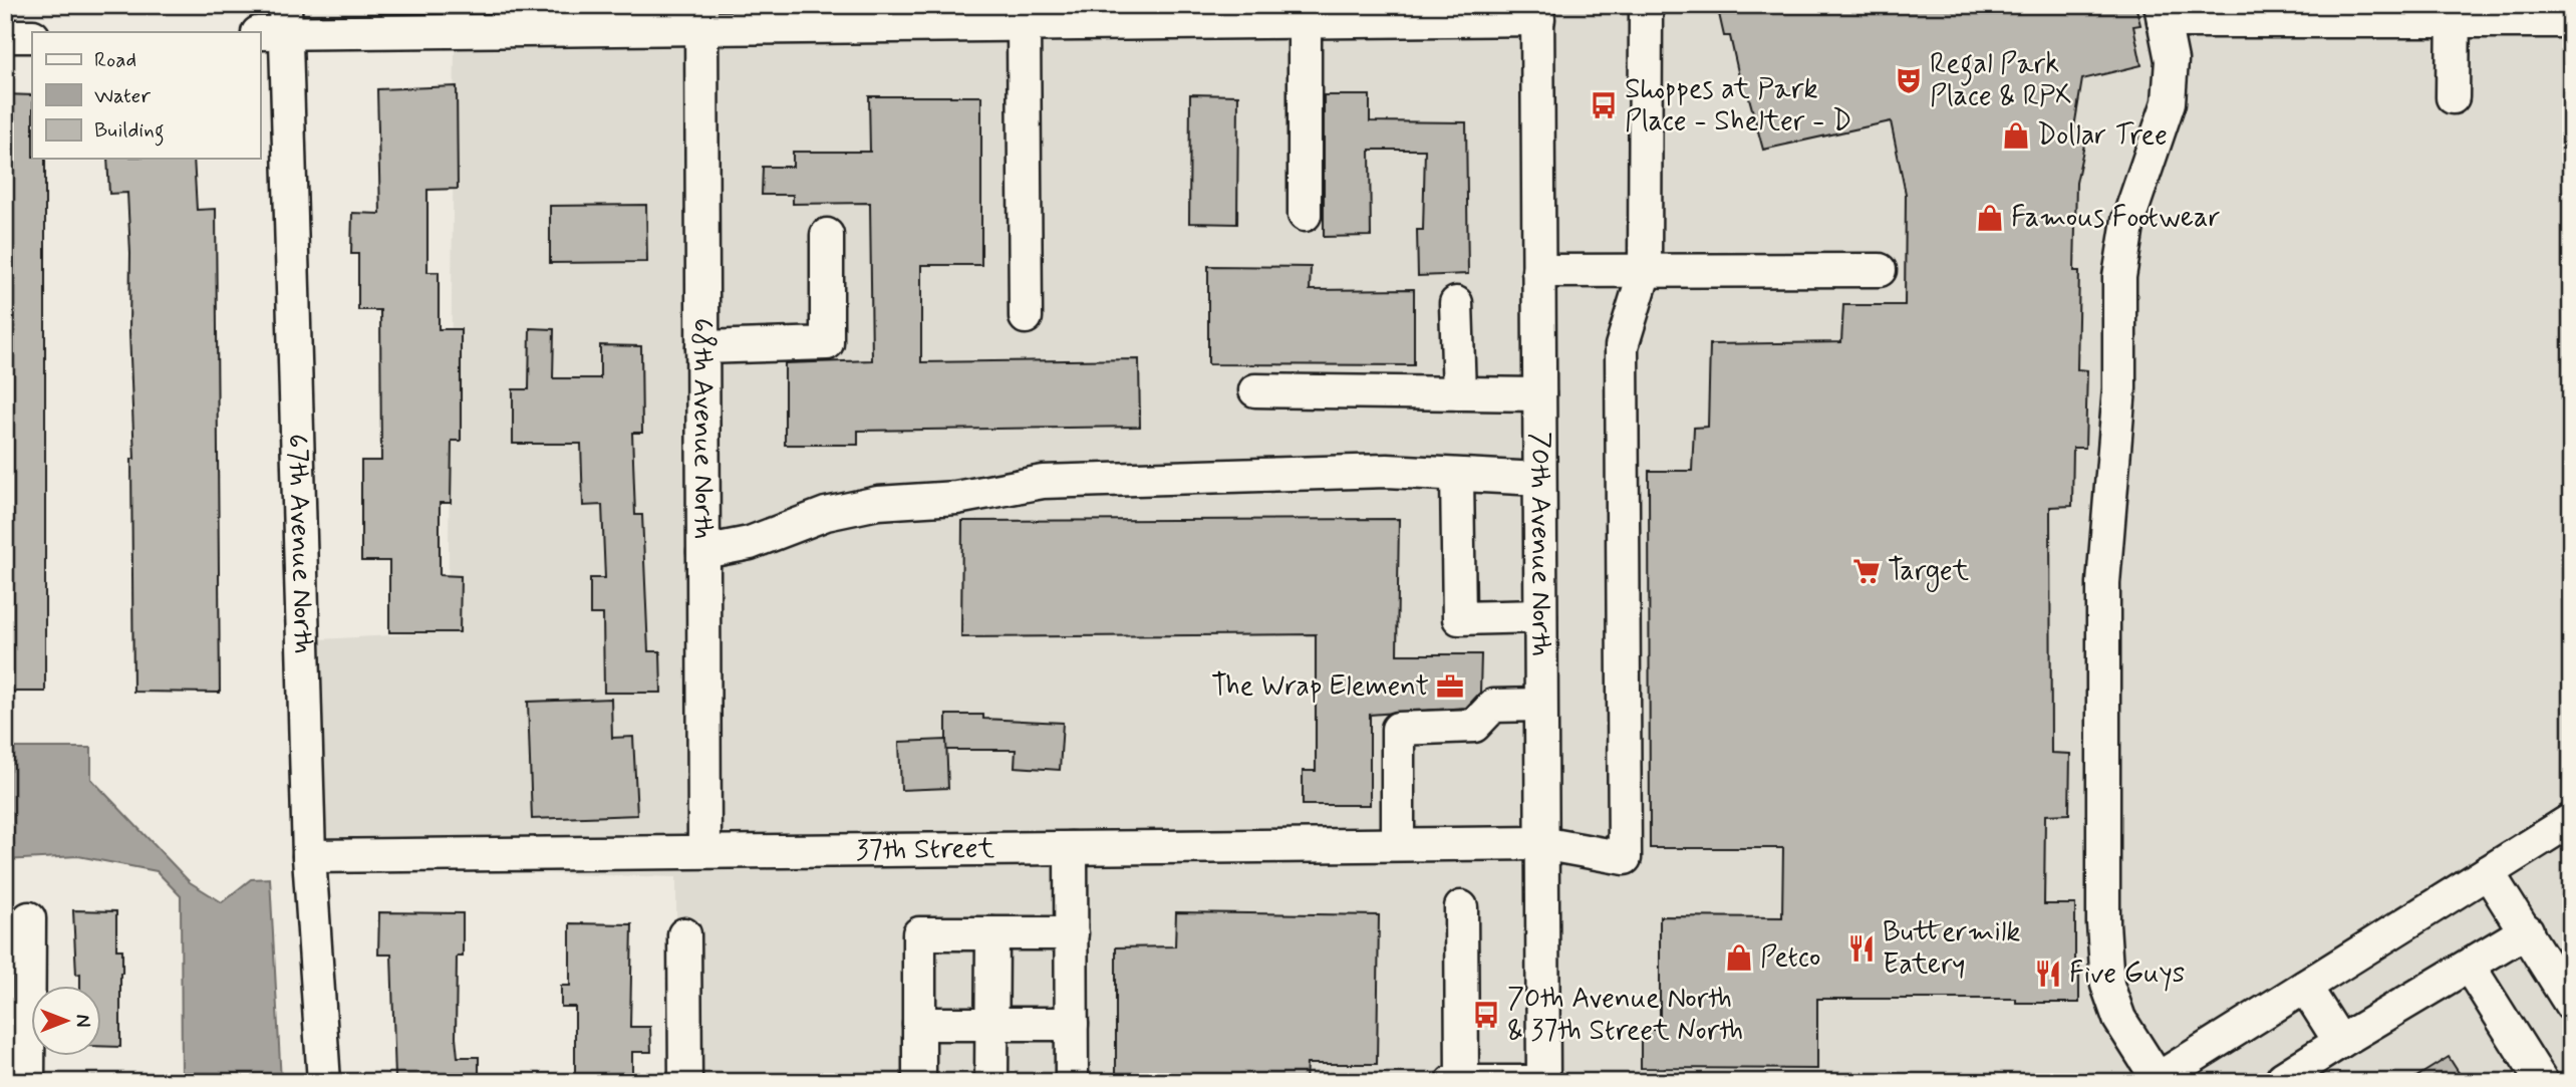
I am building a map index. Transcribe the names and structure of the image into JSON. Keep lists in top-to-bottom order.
{
  "streets": {
    "street": [
      "68th Avenue North",
      "67th Avenue North",
      "70th Avenue North",
      "37th Street"
    ]
  },
  "crossings": [
    ["68th Avenue North", "37th Street"],
    ["67th Avenue North", "37th Street"],
    ["70th Avenue North", "37th Street"]
  ],
  "places": {
    "theatre": ["Regal Park Place & RPX"],
    "bus stop": ["Shoppes at Park Place - Shelter - D", "70th Avenue North & 37th Street North"],
    "shop": ["Dollar Tree", "Famous Footwear", "Petco"],
    "supermarket": ["Target"],
    "office": ["The Wrap Element"],
    "restaurant": ["Buttermilk Eatery", "Five Guys"]
  },
  "legend": ["Road", "Water", "Building"],
  "north": "right"
}
